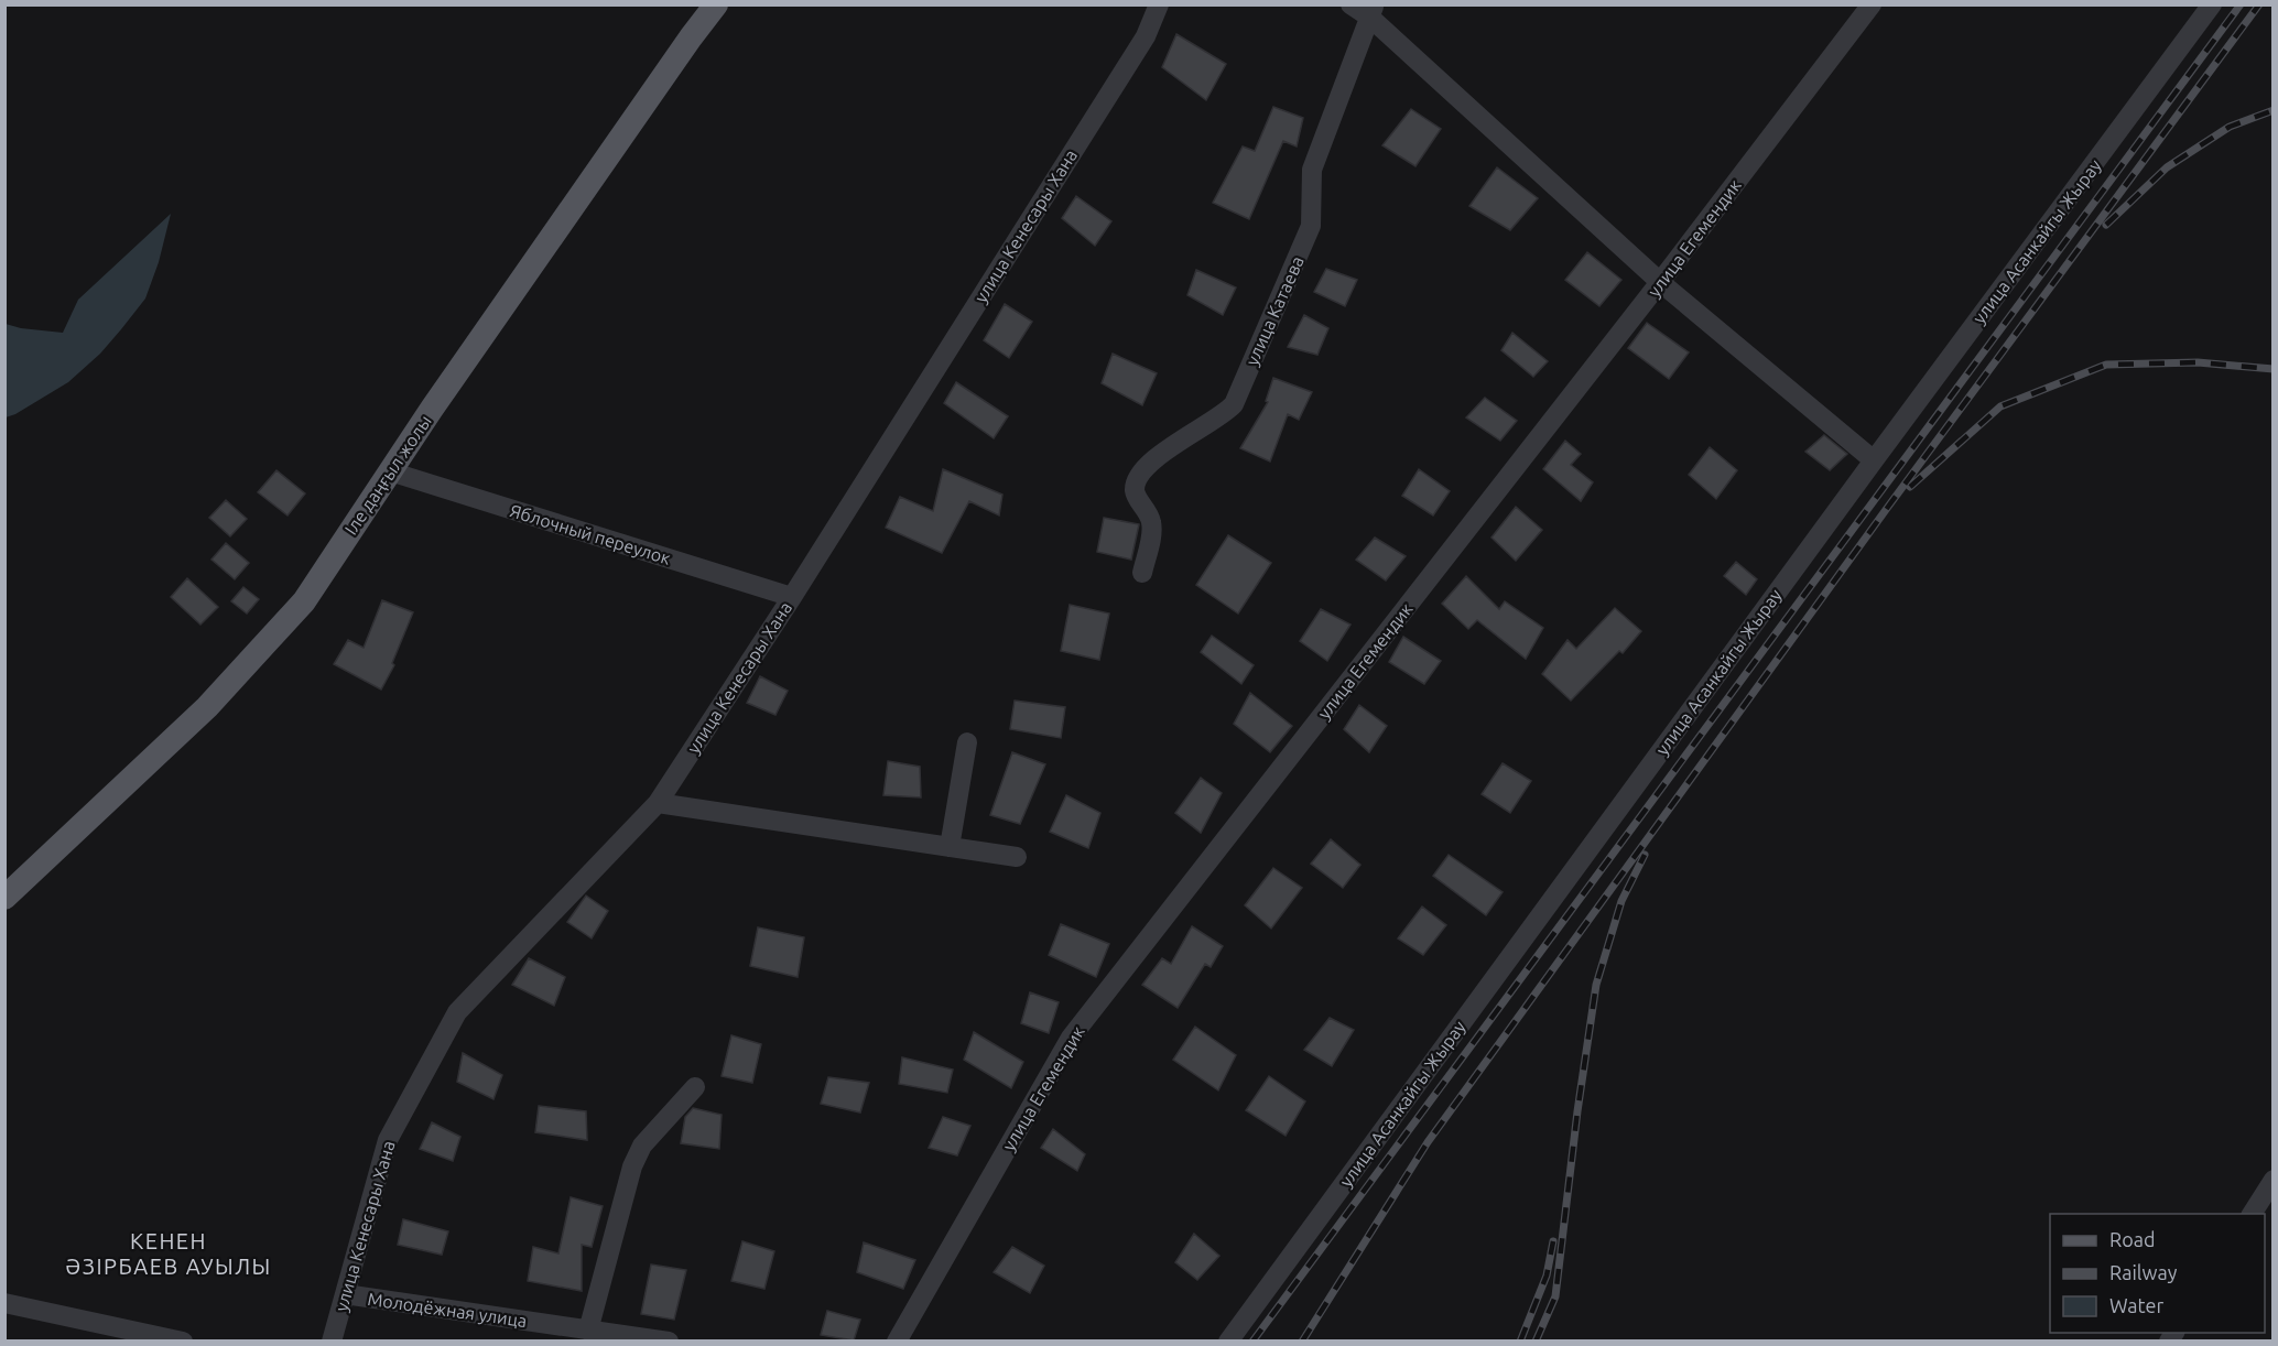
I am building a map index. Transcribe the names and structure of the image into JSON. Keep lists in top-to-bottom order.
{
  "streets": {
    "main road": ["Іле даңғыл жолы"],
    "street": [
      "улица Кенесары Хана",
      "улица Егемендик",
      "улица Асанкайгы Жырау",
      "улица Катаева",
      "Яблочный переулок",
      "Молодёжная улица"
    ]
  },
  "crossings": [
    ["улица Кенесары Хана", "Яблочный переулок"],
    ["улица Кенесары Хана", "Молодёжная улица"],
    ["Іле даңғыл жолы", "Яблочный переулок"]
  ],
  "districts": ["КЕНЕН ӘЗІРБАЕВ АУЫЛЫ"],
  "legend": ["Road", "Railway", "Water"]
}
